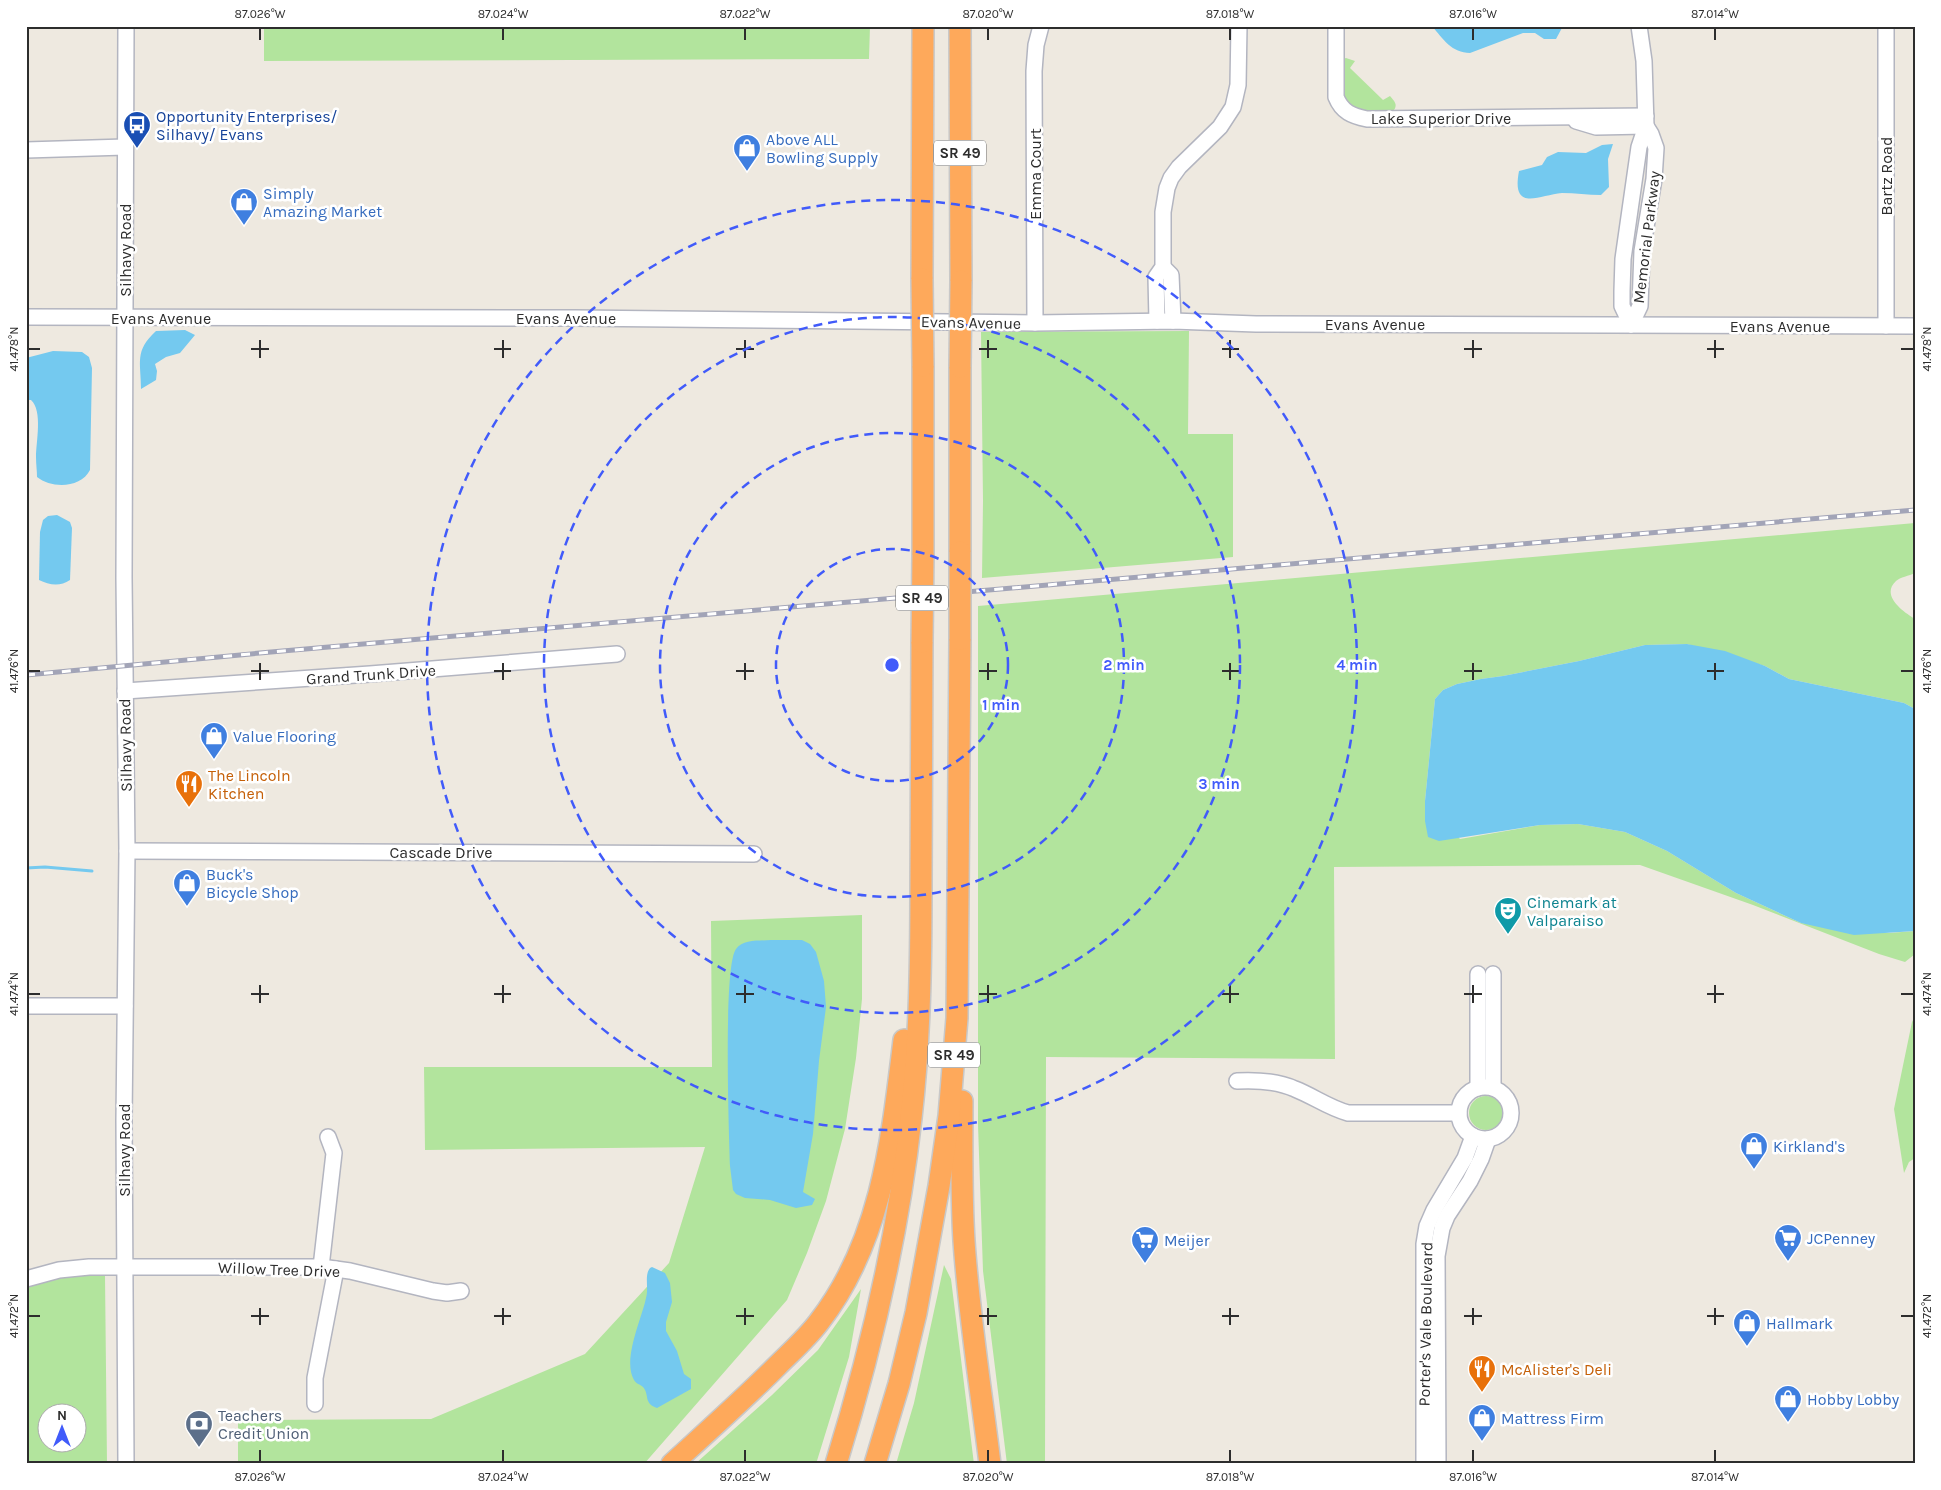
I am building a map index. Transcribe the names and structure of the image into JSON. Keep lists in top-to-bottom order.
{
  "streets": {
    "highway": ["SR 49"],
    "street": [
      "Lake Superior Drive",
      "Emma Court",
      "Bartz Road",
      "Memorial Parkway",
      "Silhavy Road",
      "Evans Avenue",
      "Grand Trunk Drive",
      "Cascade Drive",
      "Willow Tree Drive",
      "Porter's Vale Boulevard"
    ]
  },
  "crossings": [
    ["Lake Superior Drive", "Memorial Parkway"],
    ["Emma Court", "Evans Avenue"],
    ["Bartz Road", "Evans Avenue"],
    ["Memorial Parkway", "Evans Avenue"],
    ["Silhavy Road", "Evans Avenue"],
    ["Silhavy Road", "Grand Trunk Drive"],
    ["Silhavy Road", "Cascade Drive"],
    ["Silhavy Road", "Willow Tree Drive"]
  ],
  "places": {
    "bus stop": ["Opportunity Enterprises/ Silhavy/ Evans"],
    "shop": [
      "Above ALL Bowling Supply",
      "Simply Amazing Market",
      "Value Flooring",
      "Buck's Bicycle Shop",
      "Kirkland's",
      "Hallmark",
      "Hobby Lobby",
      "Mattress Firm"
    ],
    "restaurant": ["The Lincoln Kitchen", "McAlister's Deli"],
    "theatre": ["Cinemark at Valparaiso"],
    "supermarket": ["JCPenney", "Meijer"],
    "bank": ["Teachers Credit Union"]
  },
  "north": "top",
  "coordinates": [
    "87.026°W",
    "87.024°W",
    "87.022°W",
    "87.020°W",
    "87.018°W",
    "87.016°W",
    "87.014°W",
    "41.478°N",
    "41.476°N",
    "41.474°N",
    "41.472°N"
  ],
  "rings": [
    "2 min",
    "4 min",
    "1 min",
    "3 min"
  ]
}
